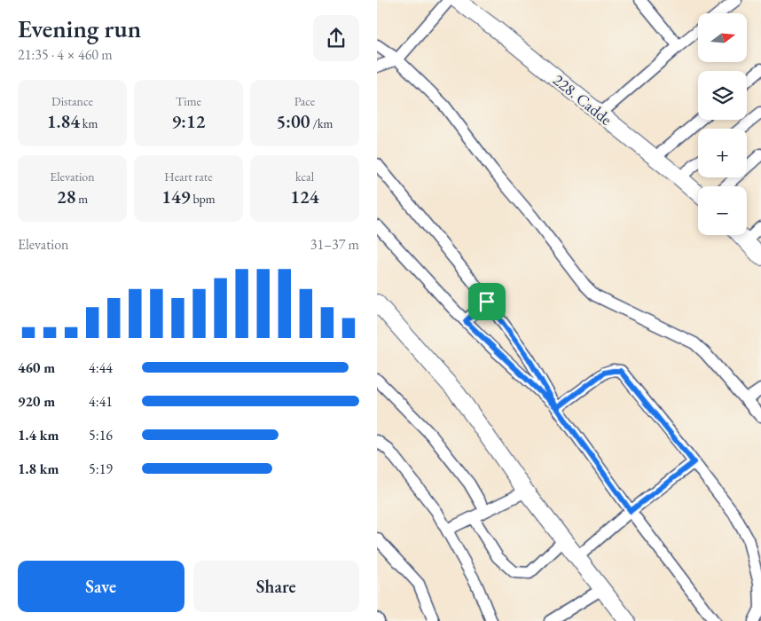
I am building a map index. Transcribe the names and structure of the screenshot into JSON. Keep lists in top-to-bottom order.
{
  "streets": {
    "street": ["228. Cadde"]
  },
  "north": "right",
  "page": {
    "heading": ["Evening run", "21:35 · 4 × 460 m"],
    "map_buttons": ["+", "−"],
    "stats": [
      ["Distance", "1.84 km"],
      ["Time", "9:12"],
      ["Pace", "5:00 /km"],
      ["Elevation", "28 m"],
      ["Heart rate", "149 bpm"],
      ["kcal", "124"]
    ],
    "chart": ["Elevation", "31–37 m"],
    "list": [
      {
        "name": "460 m",
        "note": "4:44"
      },
      {
        "name": "920 m",
        "note": "4:41"
      },
      {
        "name": "1.4 km",
        "note": "5:16"
      },
      {
        "name": "1.8 km",
        "note": "5:19"
      }
    ],
    "buttons": ["Save", "Share"]
  }
}
